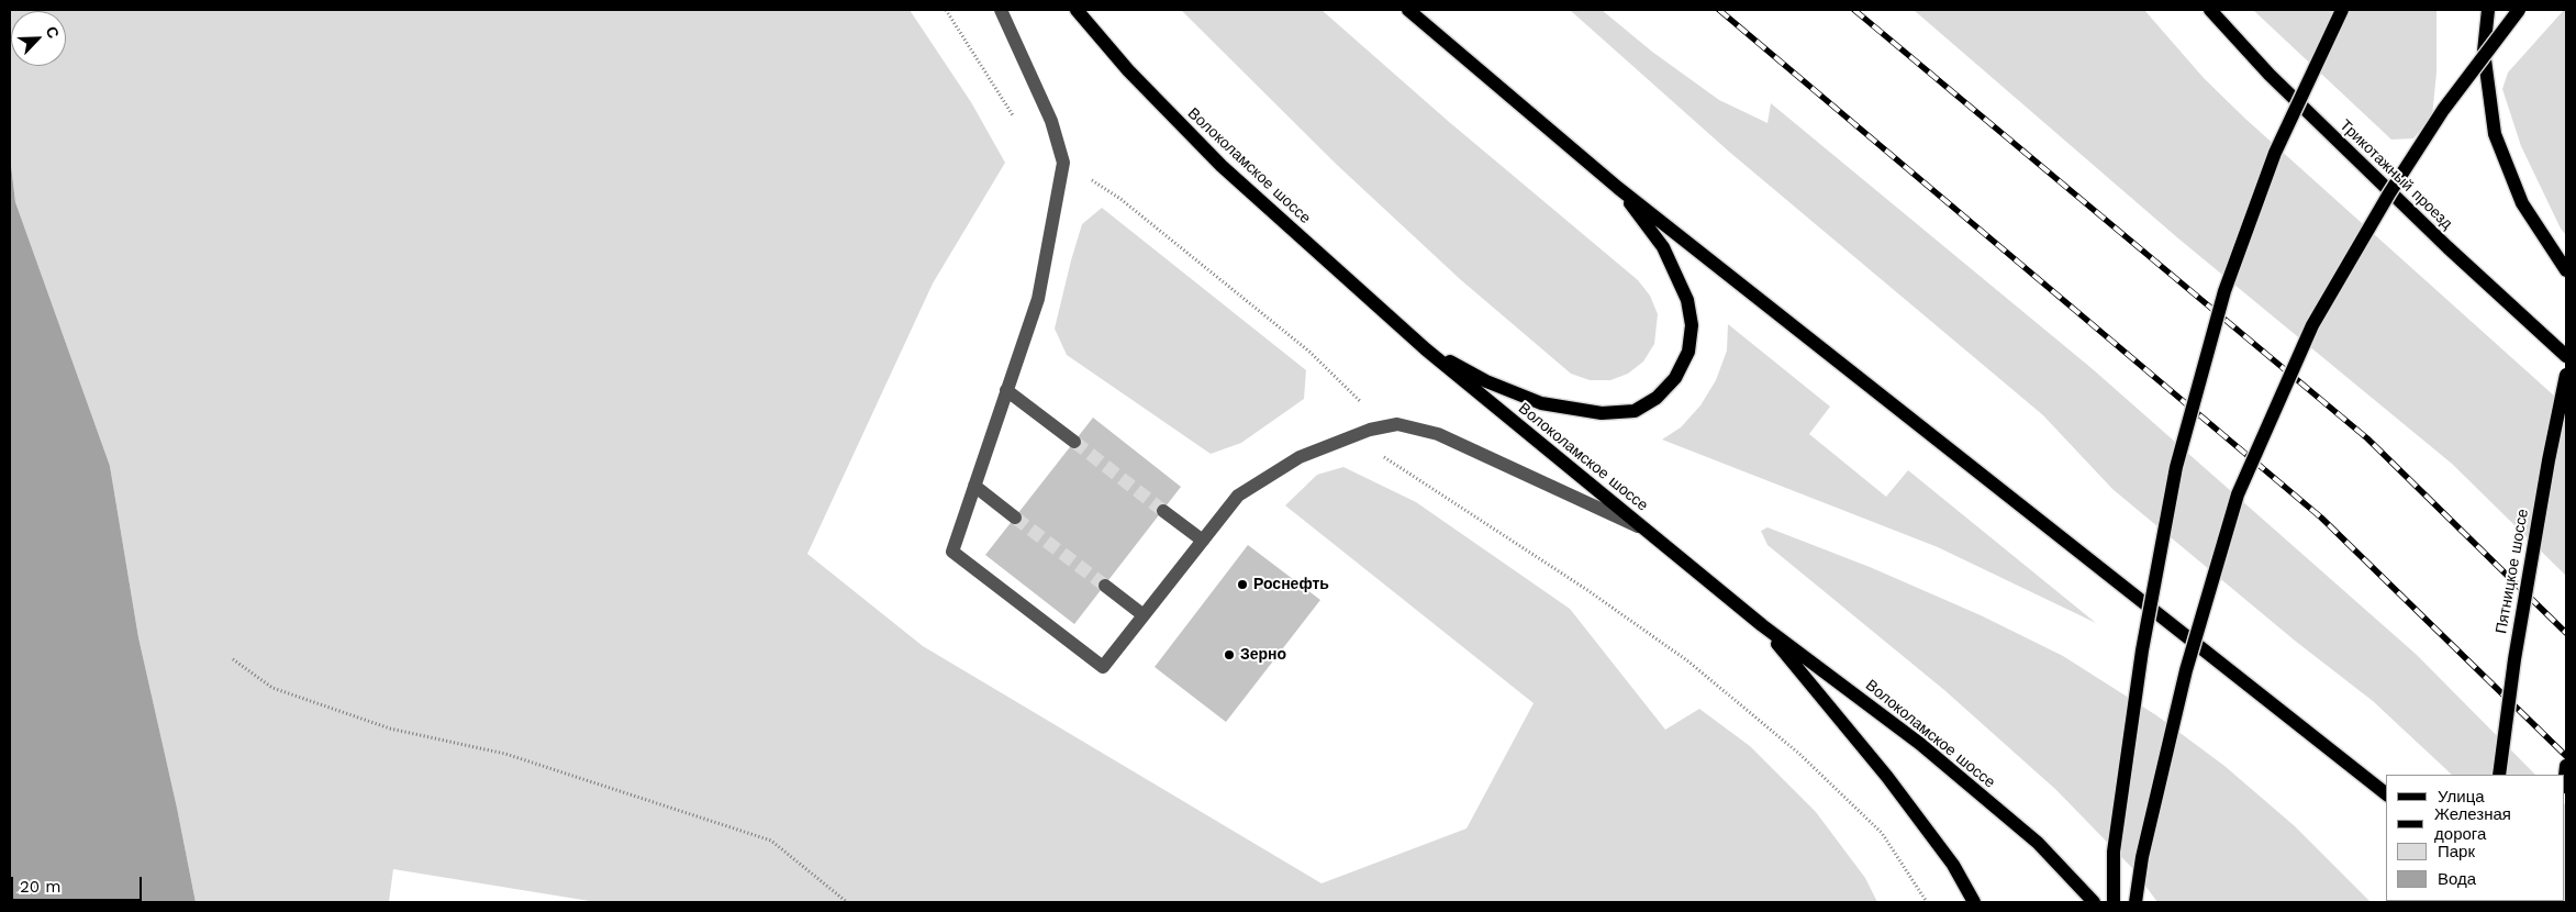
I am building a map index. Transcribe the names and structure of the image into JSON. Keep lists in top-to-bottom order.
{
  "streets": {
    "main road": ["Волоколамское шоссе", "Трикотажный проезд", "Пятницкое шоссе"]
  },
  "places": ["Роснефть", "Зерно"],
  "legend": [
    "Улица",
    "Железная дорога",
    "Парк",
    "Вода"
  ],
  "scale_bar": "20 m",
  "north": "top right"
}
